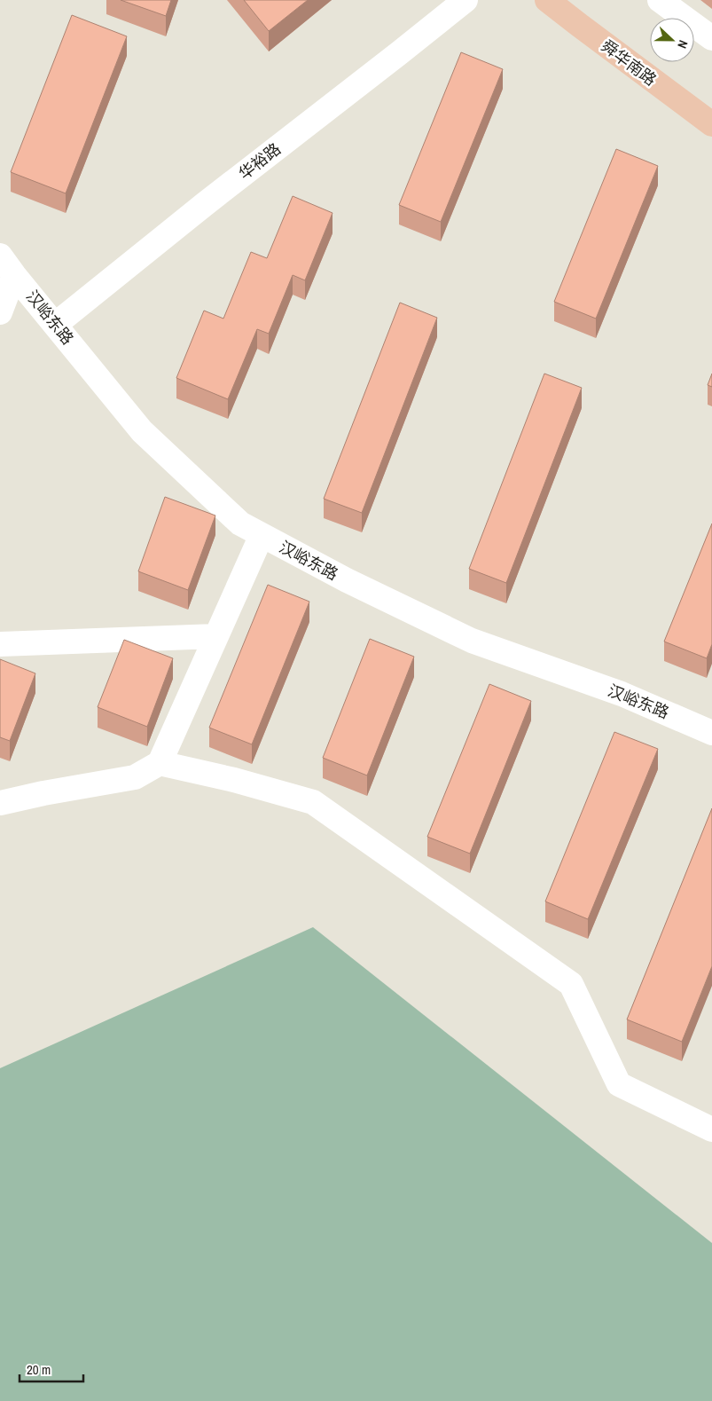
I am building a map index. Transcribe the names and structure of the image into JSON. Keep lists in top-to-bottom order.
{
  "streets": {
    "main road": ["舜华南路"],
    "street": ["华裕路", "汉峪东路"]
  },
  "crossings": [
    ["华裕路", "汉峪东路"]
  ],
  "scale_bar": "20 m",
  "north": "right"
}
